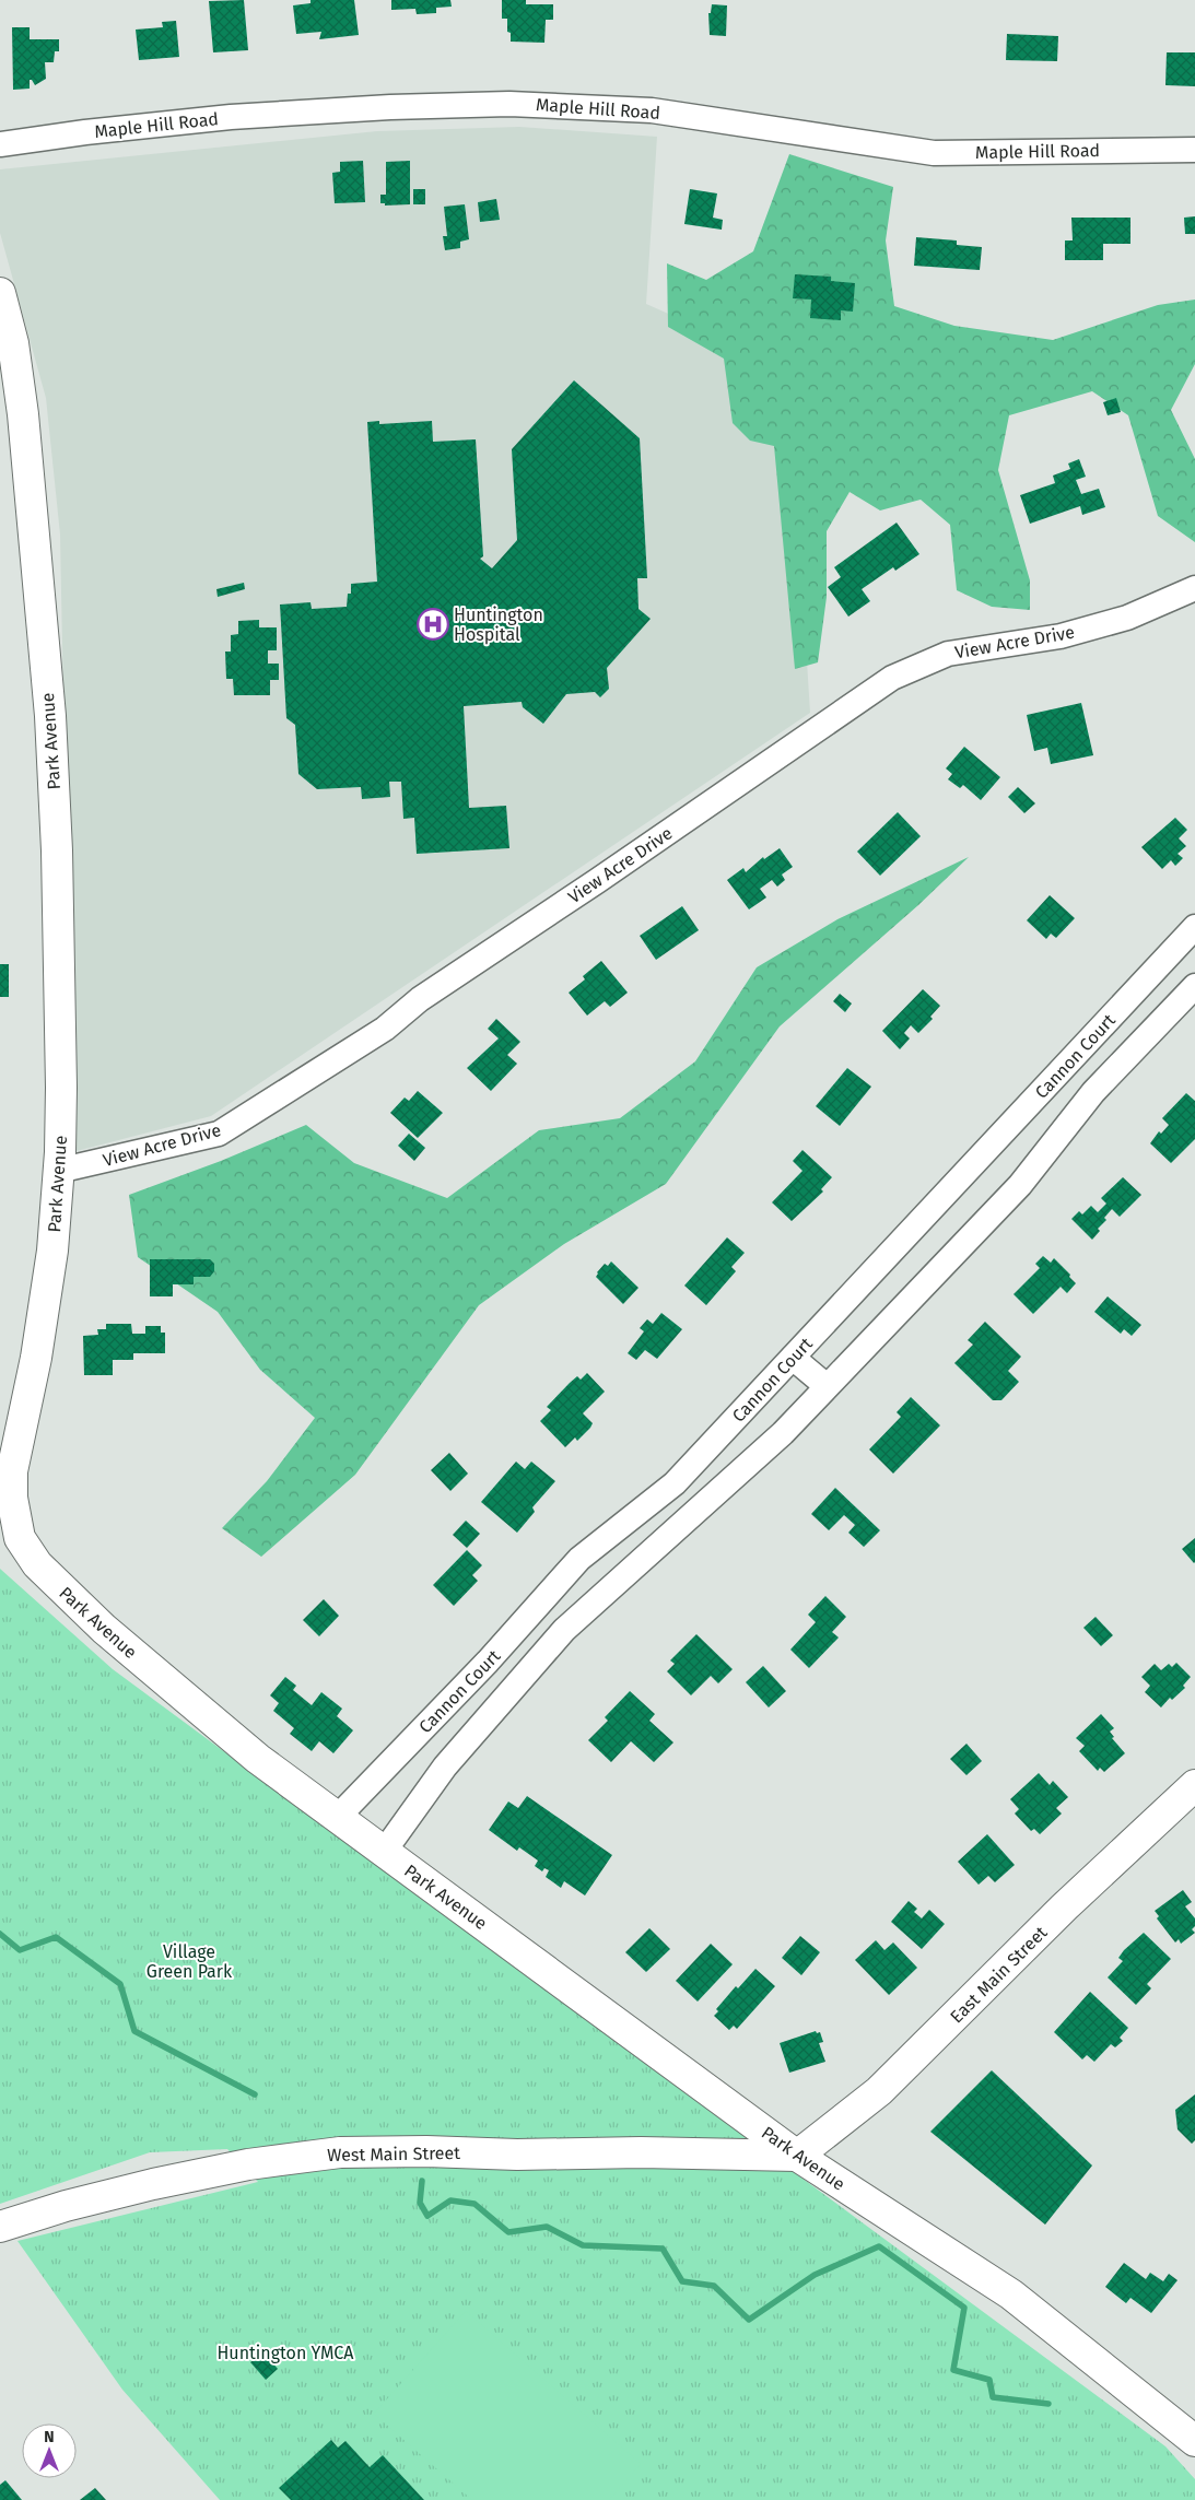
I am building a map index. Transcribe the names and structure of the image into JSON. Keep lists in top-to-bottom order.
{
  "streets": {
    "main road": ["Park Avenue", "East Main Street", "West Main Street"],
    "street": ["Maple Hill Road", "View Acre Drive", "Cannon Court"]
  },
  "crossings": [
    ["View Acre Drive", "Park Avenue"],
    ["Park Avenue", "Cannon Court"],
    ["Park Avenue", "East Main Street"],
    ["Park Avenue", "West Main Street"],
    ["East Main Street", "West Main Street"]
  ],
  "parks": ["Village Green Park", "Huntington YMCA"],
  "places": {
    "hospital": ["Huntington Hospital"]
  },
  "north": "top"
}
